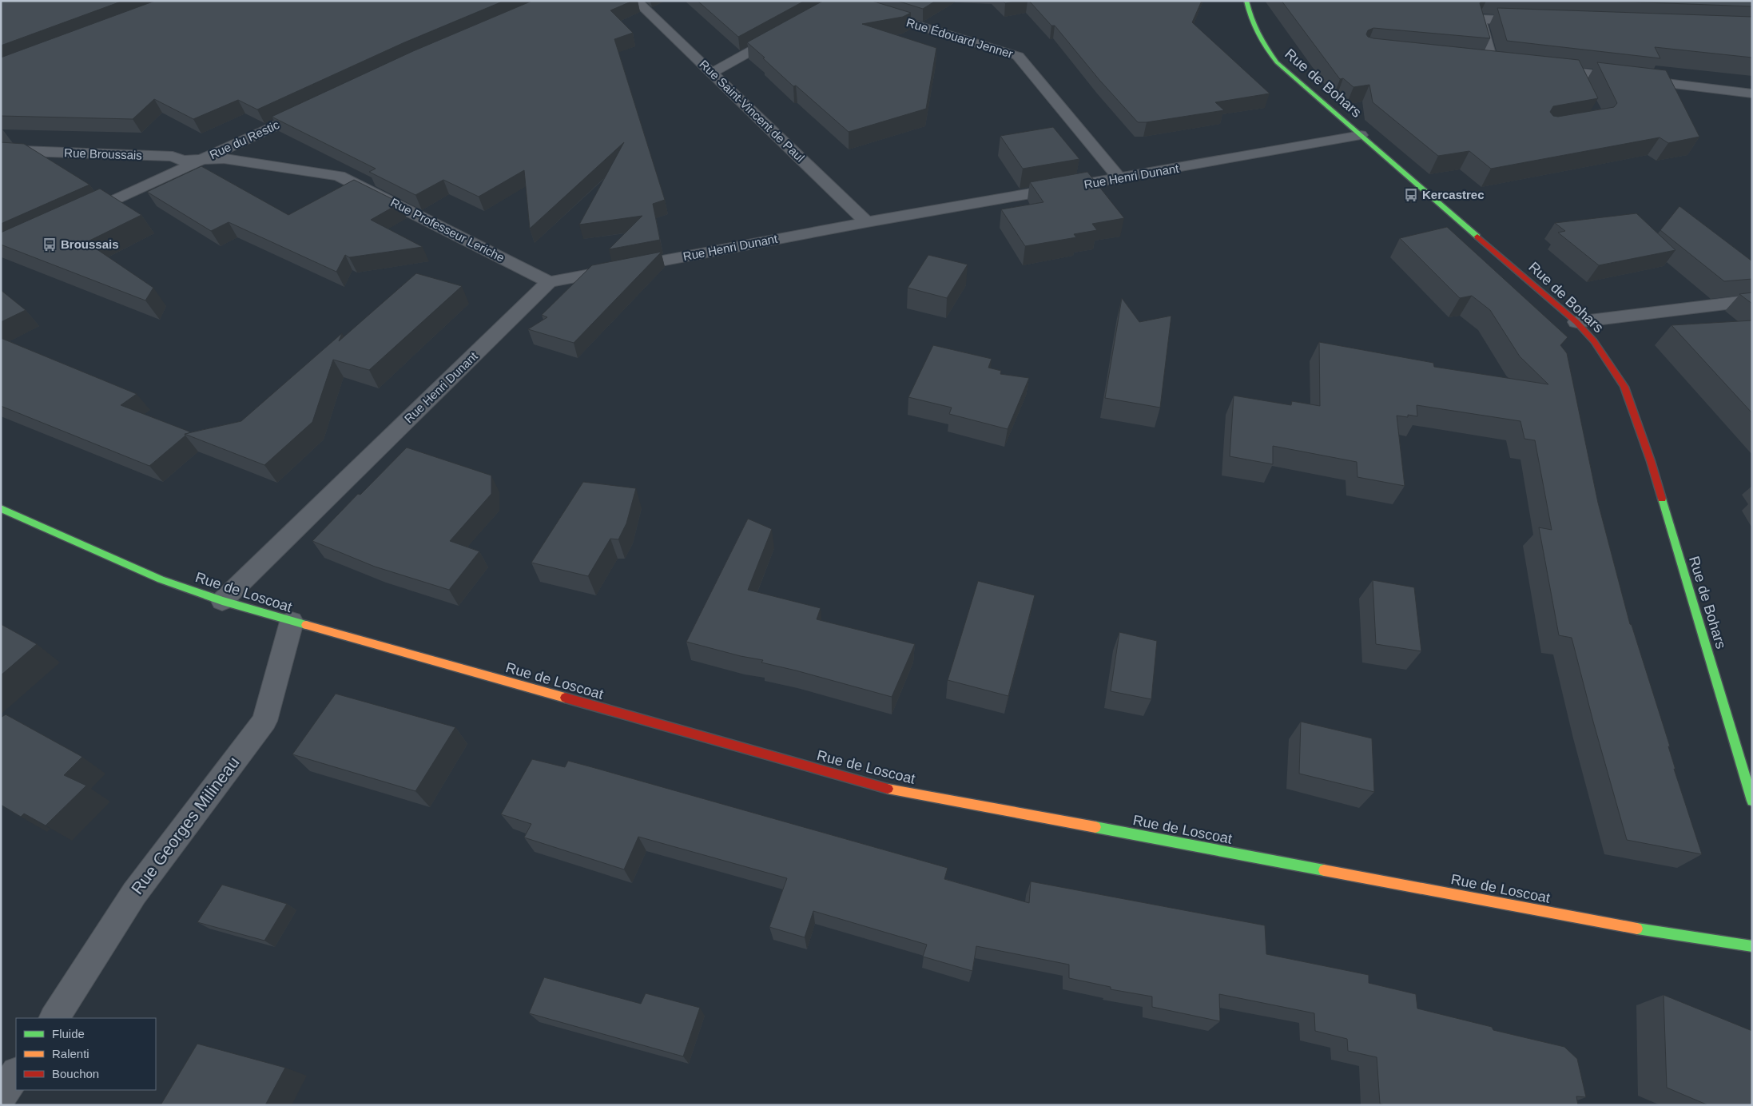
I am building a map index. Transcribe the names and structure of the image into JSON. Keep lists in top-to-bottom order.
{
  "streets": {
    "main road": ["Rue de Bohars", "Rue de Loscoat"],
    "street": [
      "Rue Édouard Jenner",
      "Rue Saint-Vincent de Paul",
      "Rue du Restic",
      "Rue Broussais",
      "Rue Henri Dunant",
      "Rue Professeur Leriche",
      "Rue Georges Milineau"
    ]
  },
  "crossings": [
    ["Rue Édouard Jenner", "Rue Henri Dunant"],
    ["Rue de Bohars", "Rue Henri Dunant"],
    ["Rue Saint-Vincent de Paul", "Rue Henri Dunant"],
    ["Rue du Restic", "Rue Broussais"],
    ["Rue du Restic", "Rue Professeur Leriche"],
    ["Rue Broussais", "Rue Professeur Leriche"],
    ["Rue Henri Dunant", "Rue Professeur Leriche"],
    ["Rue Henri Dunant", "Rue de Loscoat"],
    ["Rue de Loscoat", "Rue Georges Milineau"]
  ],
  "places": {
    "bus stop": ["Kercastrec", "Broussais"]
  },
  "legend": ["Fluide", "Ralenti", "Bouchon"]
}
